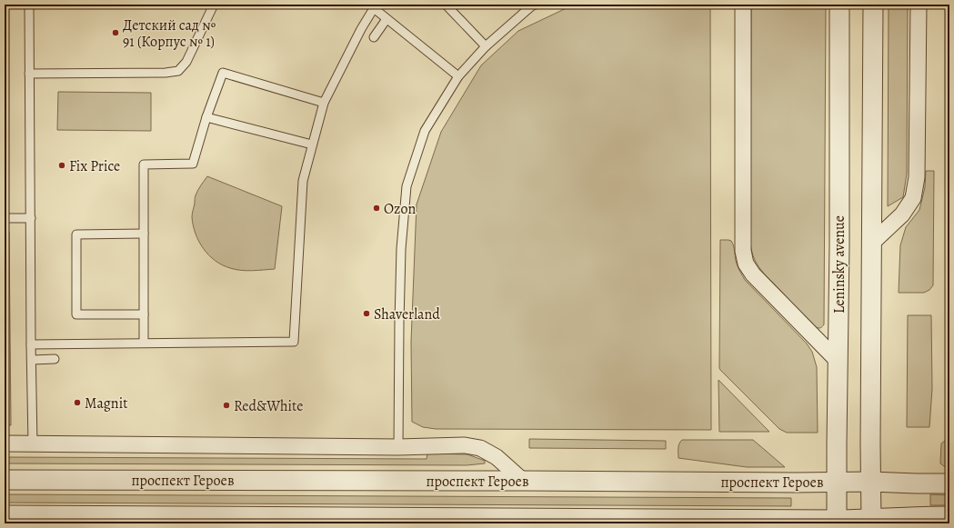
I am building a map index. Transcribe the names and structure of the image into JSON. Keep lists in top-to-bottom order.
{
  "streets": {
    "street": ["Leninsky avenue", "проспект Героев"]
  },
  "crossings": [
    ["Leninsky avenue", "проспект Героев"]
  ],
  "places": [
    "Детский сад № 91 (Корпус № 1)",
    "Fix Price",
    "Ozon",
    "Shaverland",
    "Magnit",
    "Red&White"
  ]
}
